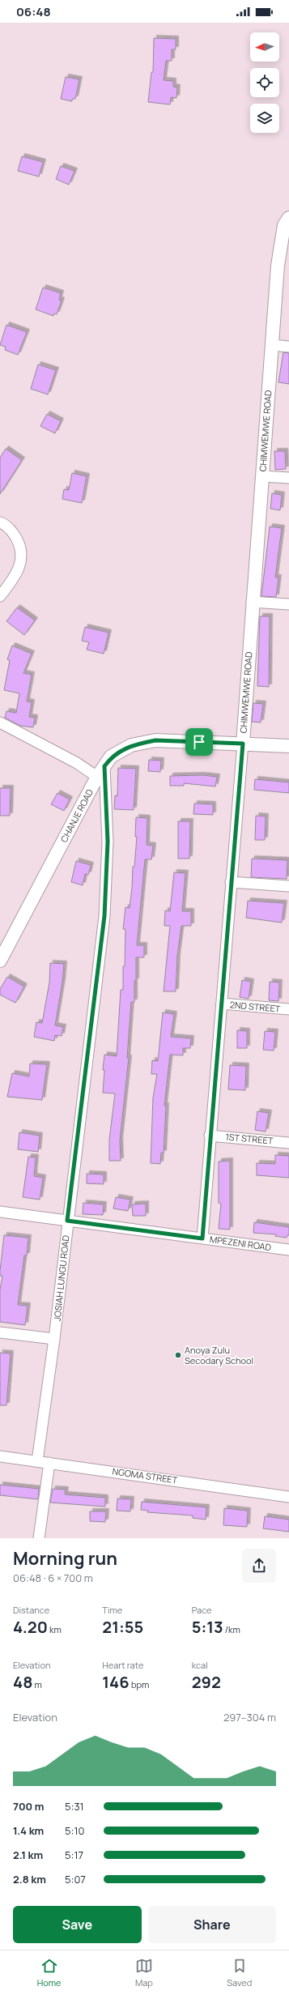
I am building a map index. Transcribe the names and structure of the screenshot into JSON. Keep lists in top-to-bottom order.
{
  "streets": {
    "street": [
      "CHIMWEMWE ROAD",
      "CHANJE ROAD",
      "2ND STREET",
      "1ST STREET",
      "MPEZENI ROAD",
      "JOSIAH LUNGU ROAD",
      "NGOMA STREET"
    ]
  },
  "crossings": [
    ["CHIMWEMWE ROAD", "CHANJE ROAD"],
    ["CHIMWEMWE ROAD", "2ND STREET"],
    ["CHIMWEMWE ROAD", "1ST STREET"],
    ["CHIMWEMWE ROAD", "MPEZENI ROAD"],
    ["CHANJE ROAD", "JOSIAH LUNGU ROAD"],
    ["MPEZENI ROAD", "JOSIAH LUNGU ROAD"],
    ["JOSIAH LUNGU ROAD", "NGOMA STREET"]
  ],
  "places": ["Anoya Zulu Secodary School"],
  "north": "left",
  "page": {
    "status": "06:48",
    "heading": ["Morning run", "06:48 · 6 × 700 m"],
    "stats": [
      ["Distance", "4.20 km"],
      ["Time", "21:55"],
      ["Pace", "5:13 /km"],
      ["Elevation", "48 m"],
      ["Heart rate", "146 bpm"],
      ["kcal", "292"]
    ],
    "chart": ["Elevation", "297–304 m"],
    "list": [
      {
        "name": "700 m",
        "note": "5:31"
      },
      {
        "name": "1.4 km",
        "note": "5:10"
      },
      {
        "name": "2.1 km",
        "note": "5:17"
      },
      {
        "name": "2.8 km",
        "note": "5:07"
      }
    ],
    "buttons": ["Save", "Share"],
    "tabs": ["Home", "Map", "Saved"]
  }
}
